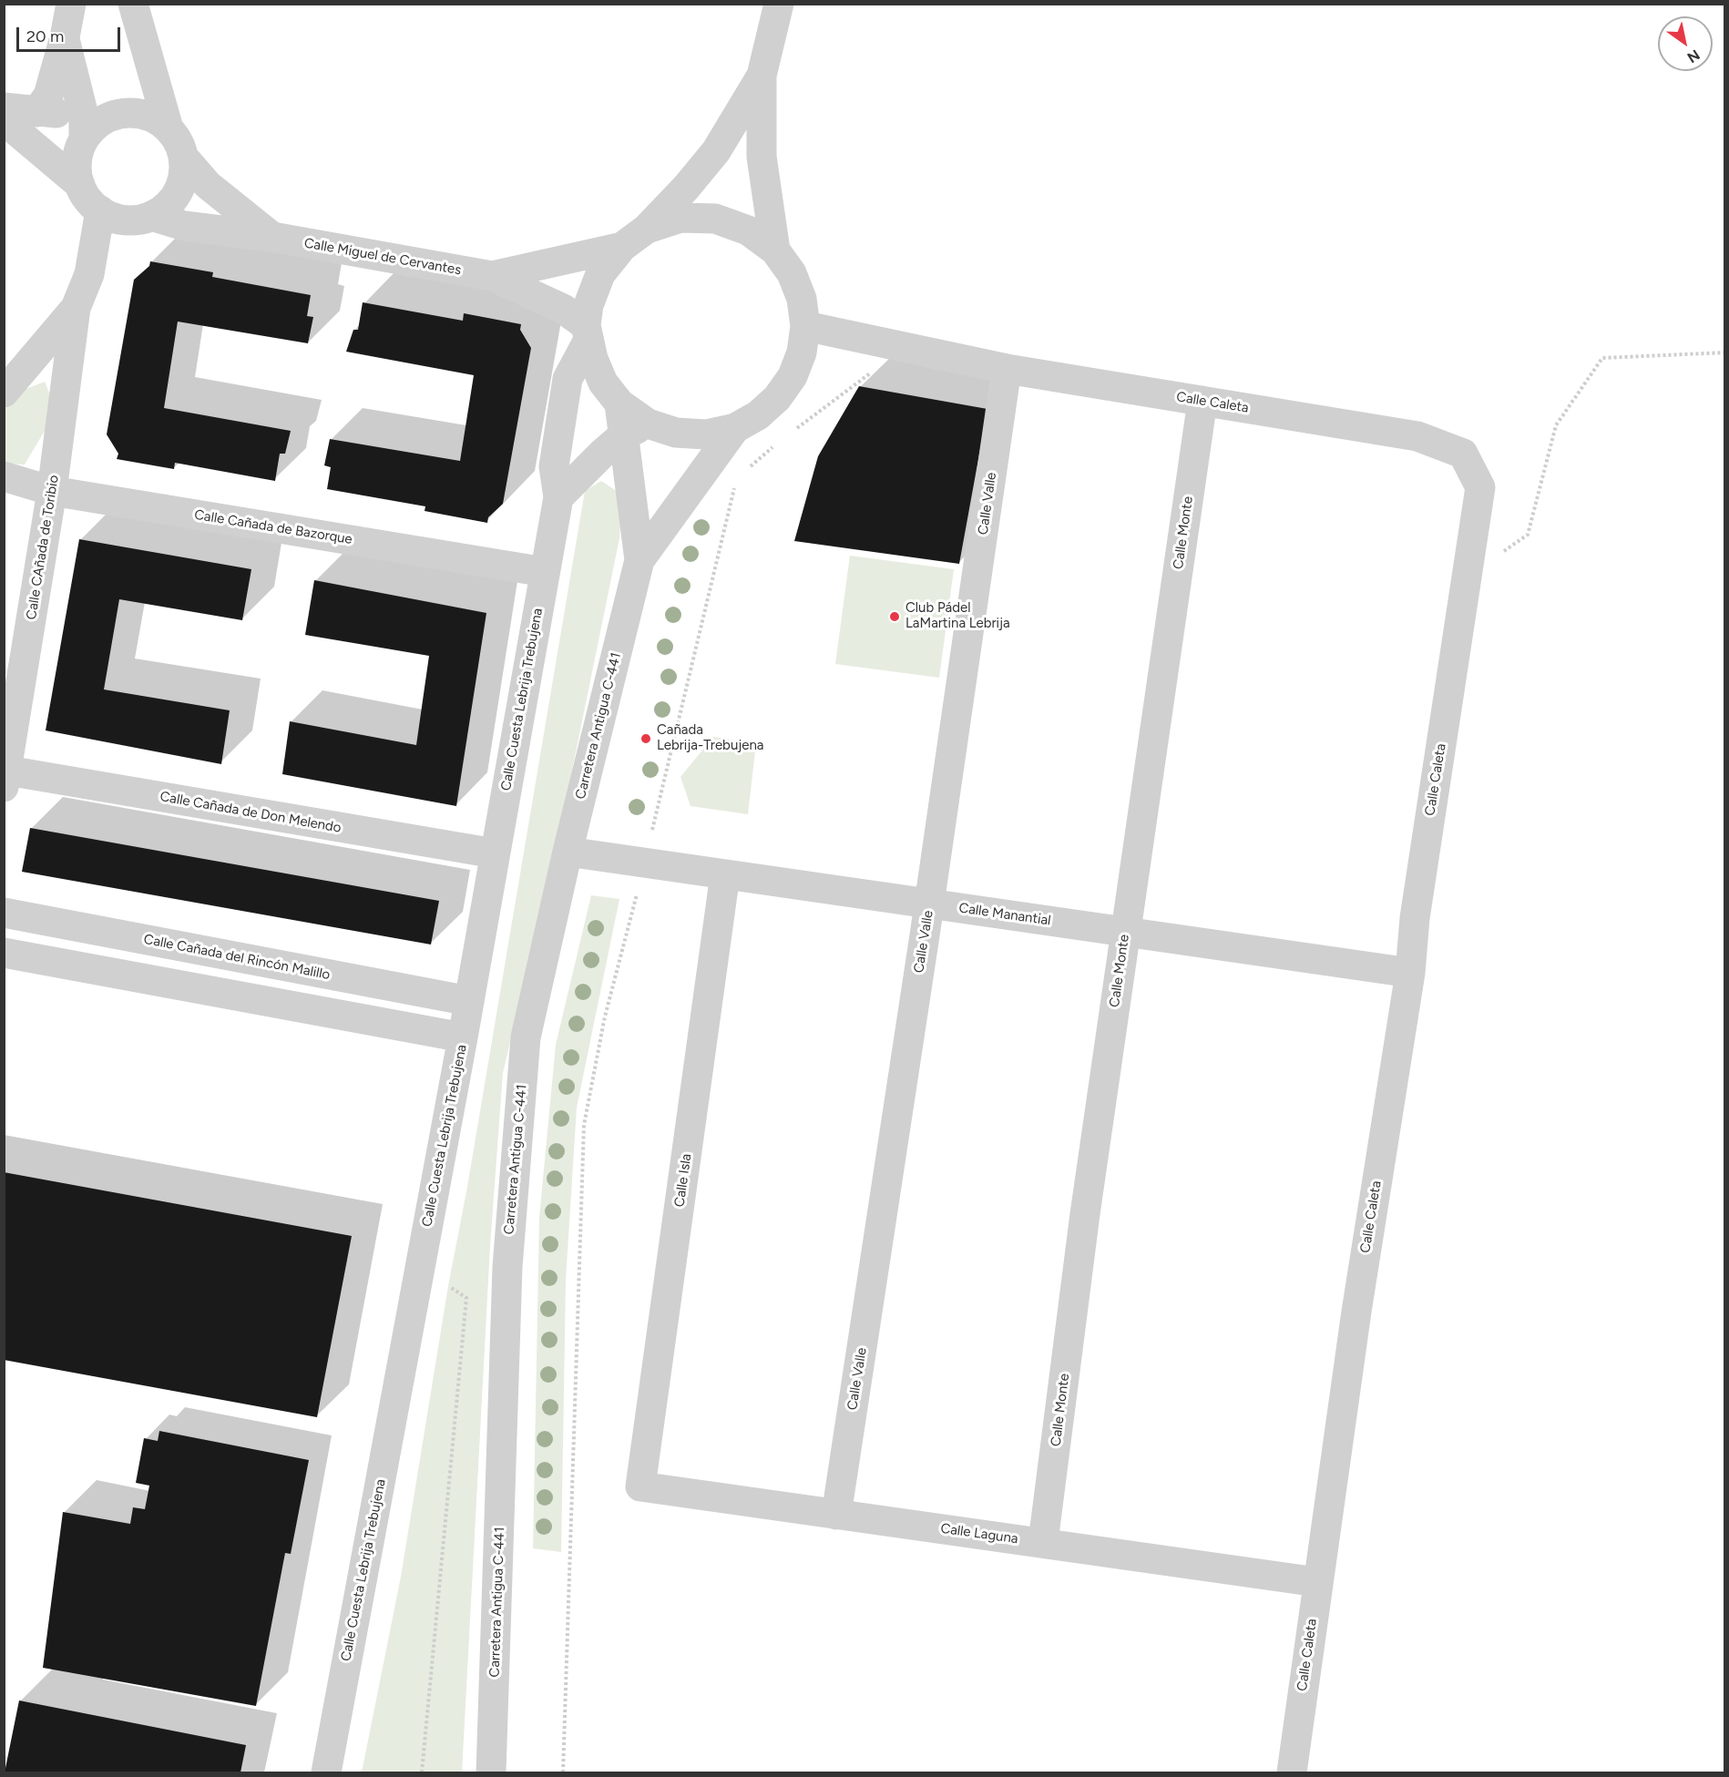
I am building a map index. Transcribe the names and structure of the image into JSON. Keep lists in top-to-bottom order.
{
  "streets": {
    "street": [
      "Calle Miguel de Cervantes",
      "Calle Caleta",
      "Calle Valle",
      "Calle Cañada de Bazorque",
      "Calle Monte",
      "Calle CAñada de Toribio",
      "Calle Cuesta Lebrija Trebujena",
      "Carretera Antigua C-441",
      "Calle Cañada de Don Melendo",
      "Calle Manantial",
      "Calle Cañada del Rincón Malillo",
      "Calle Isla",
      "Calle Laguna"
    ]
  },
  "crossings": [
    ["Calle Miguel de Cervantes", "Calle Cuesta Lebrija Trebujena"],
    ["Calle Miguel de Cervantes", "Carretera Antigua C-441"],
    ["Calle Caleta", "Calle Valle"],
    ["Calle Caleta", "Calle Monte"],
    ["Calle Caleta", "Calle Manantial"],
    ["Calle Caleta", "Calle Laguna"],
    ["Calle Valle", "Calle Manantial"],
    ["Calle Valle", "Calle Laguna"],
    ["Calle Cañada de Bazorque", "Calle CAñada de Toribio"],
    ["Calle Cañada de Bazorque", "Calle Cuesta Lebrija Trebujena"],
    ["Calle Monte", "Calle Manantial"],
    ["Calle Monte", "Calle Laguna"],
    ["Calle CAñada de Toribio", "Calle Cañada de Don Melendo"],
    ["Calle Cuesta Lebrija Trebujena", "Carretera Antigua C-441"],
    ["Calle Cuesta Lebrija Trebujena", "Calle Cañada de Don Melendo"],
    ["Calle Cuesta Lebrija Trebujena", "Calle Cañada del Rincón Malillo"],
    ["Carretera Antigua C-441", "Calle Manantial"],
    ["Calle Manantial", "Calle Isla"],
    ["Calle Isla", "Calle Laguna"]
  ],
  "places": ["Club Pádel LaMartina Lebrija", "Cañada Lebrija-Trebujena"],
  "scale_bar": "20 m",
  "north": "bottom right"
}
